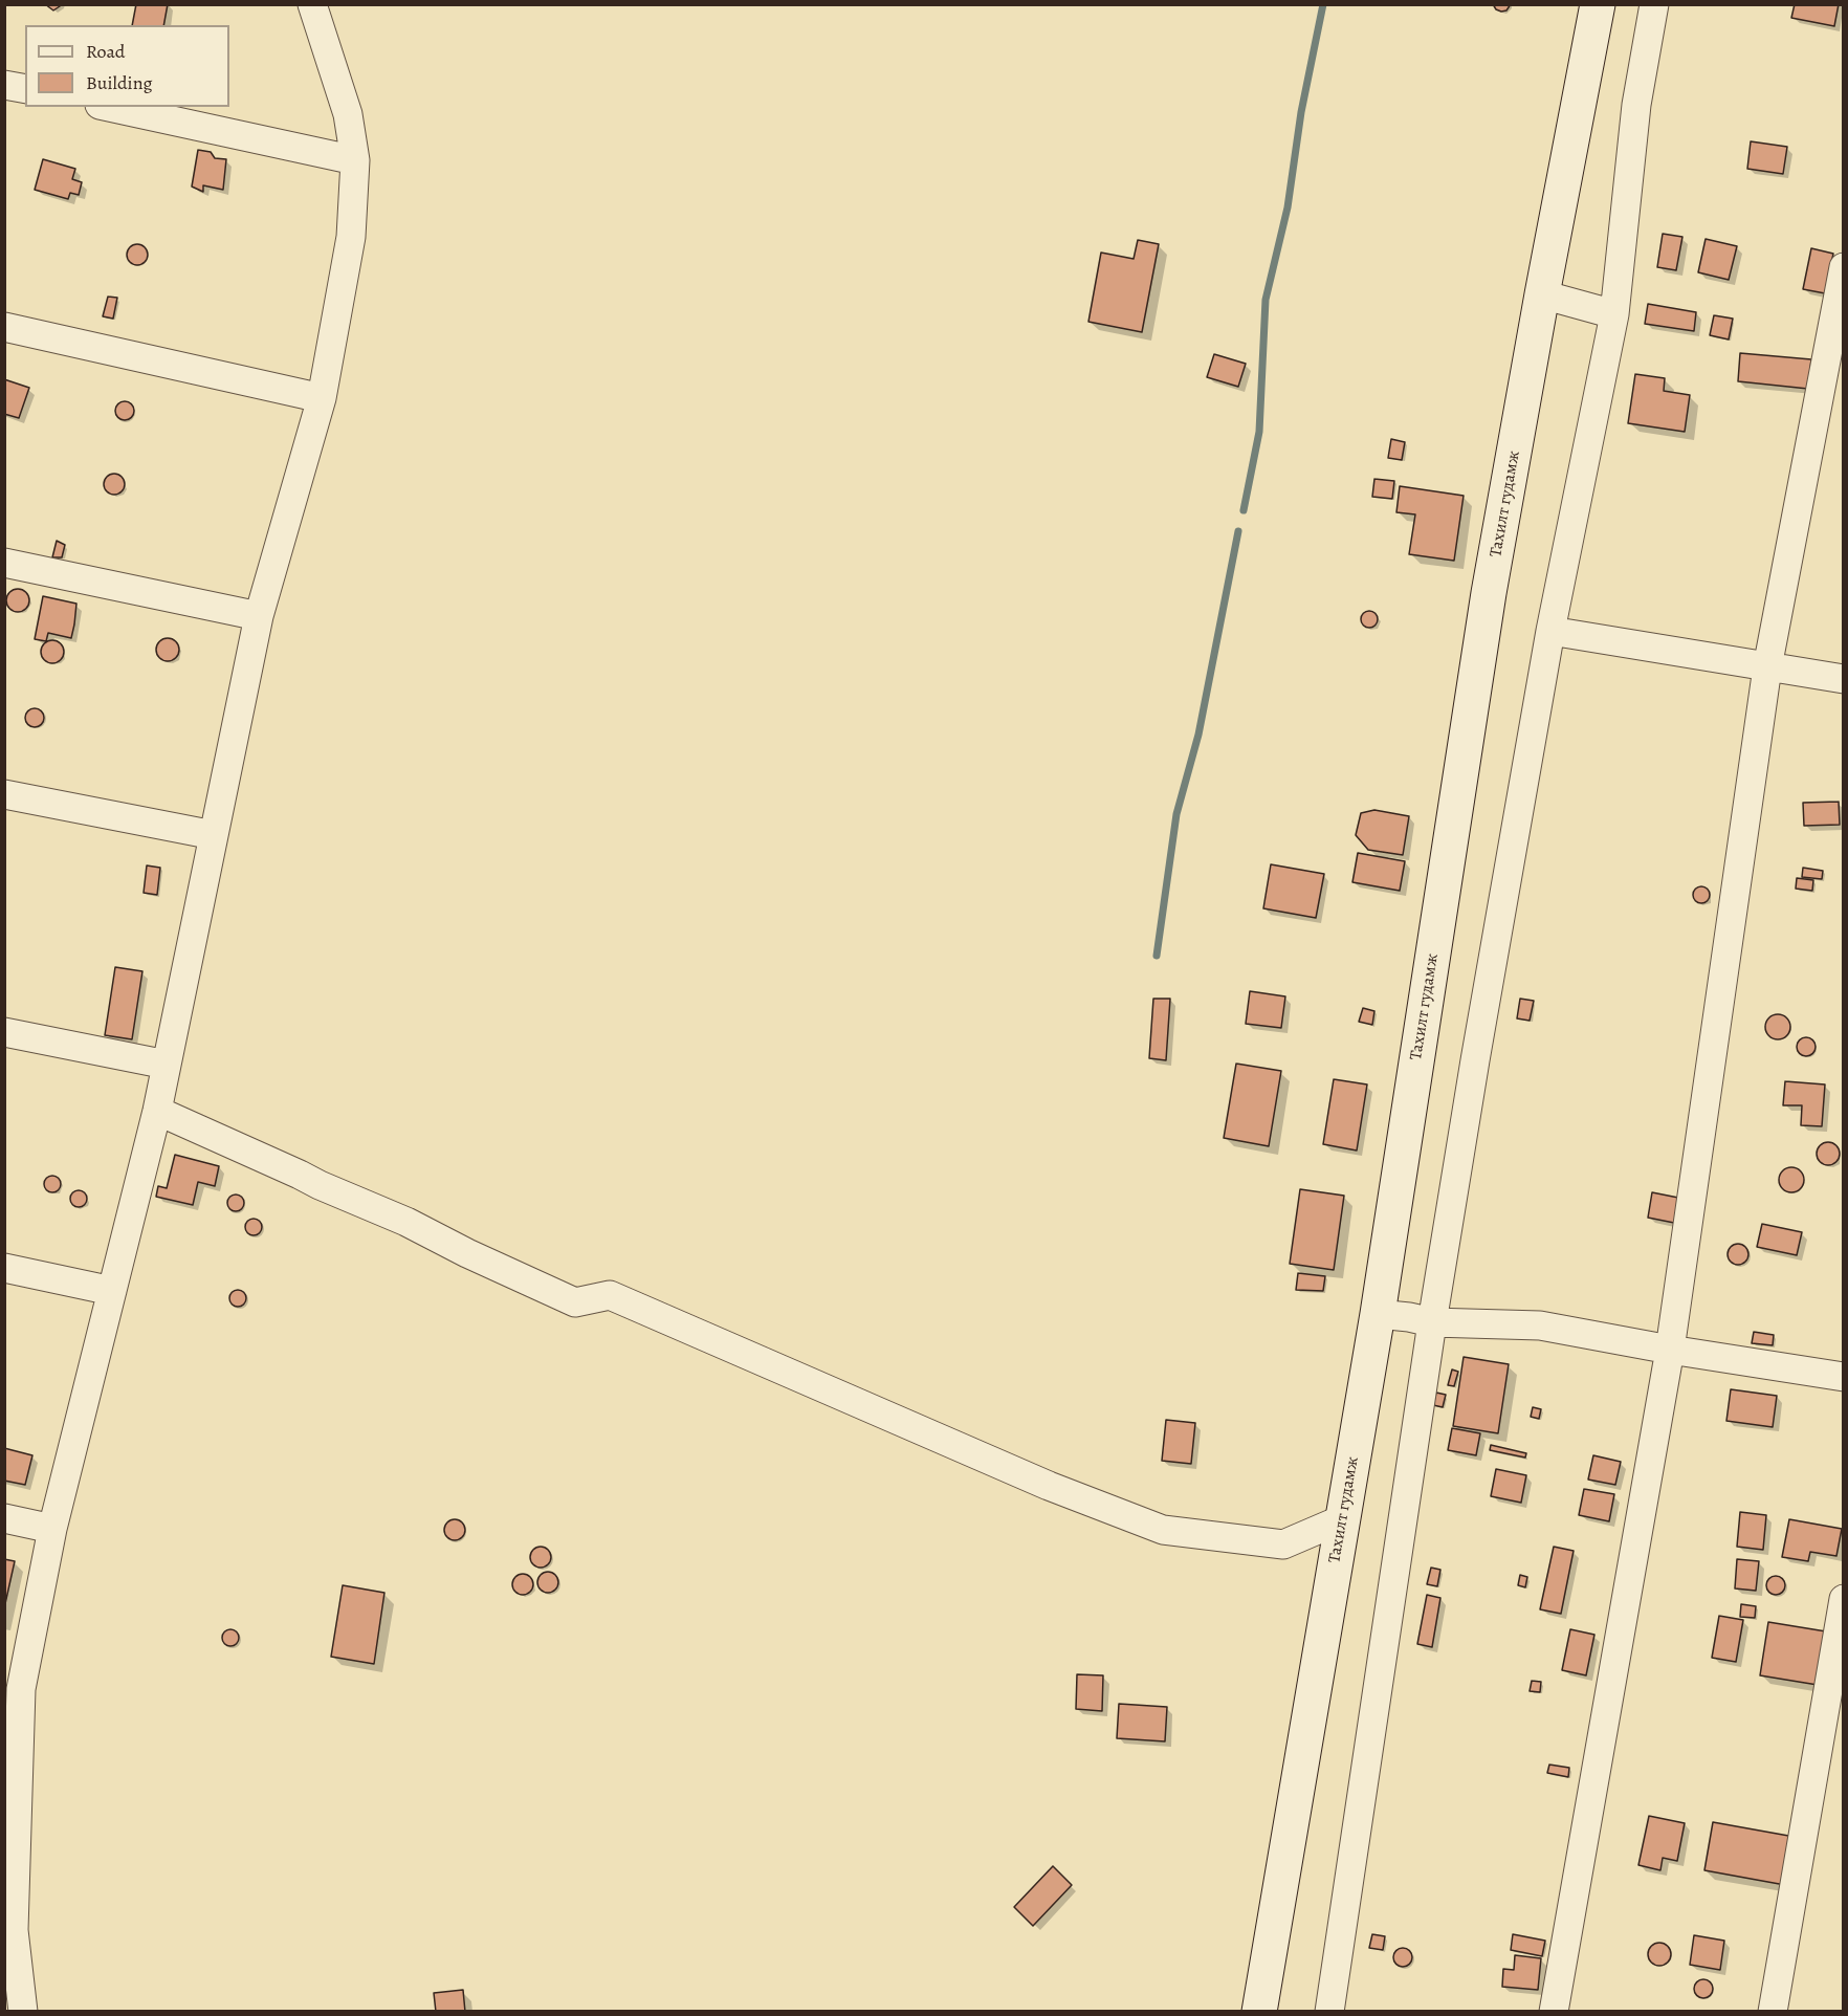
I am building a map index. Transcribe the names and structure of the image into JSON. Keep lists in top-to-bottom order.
{
  "streets": {
    "main road": ["Тахилт гудамж"]
  },
  "legend": ["Road", "Building"]
}
